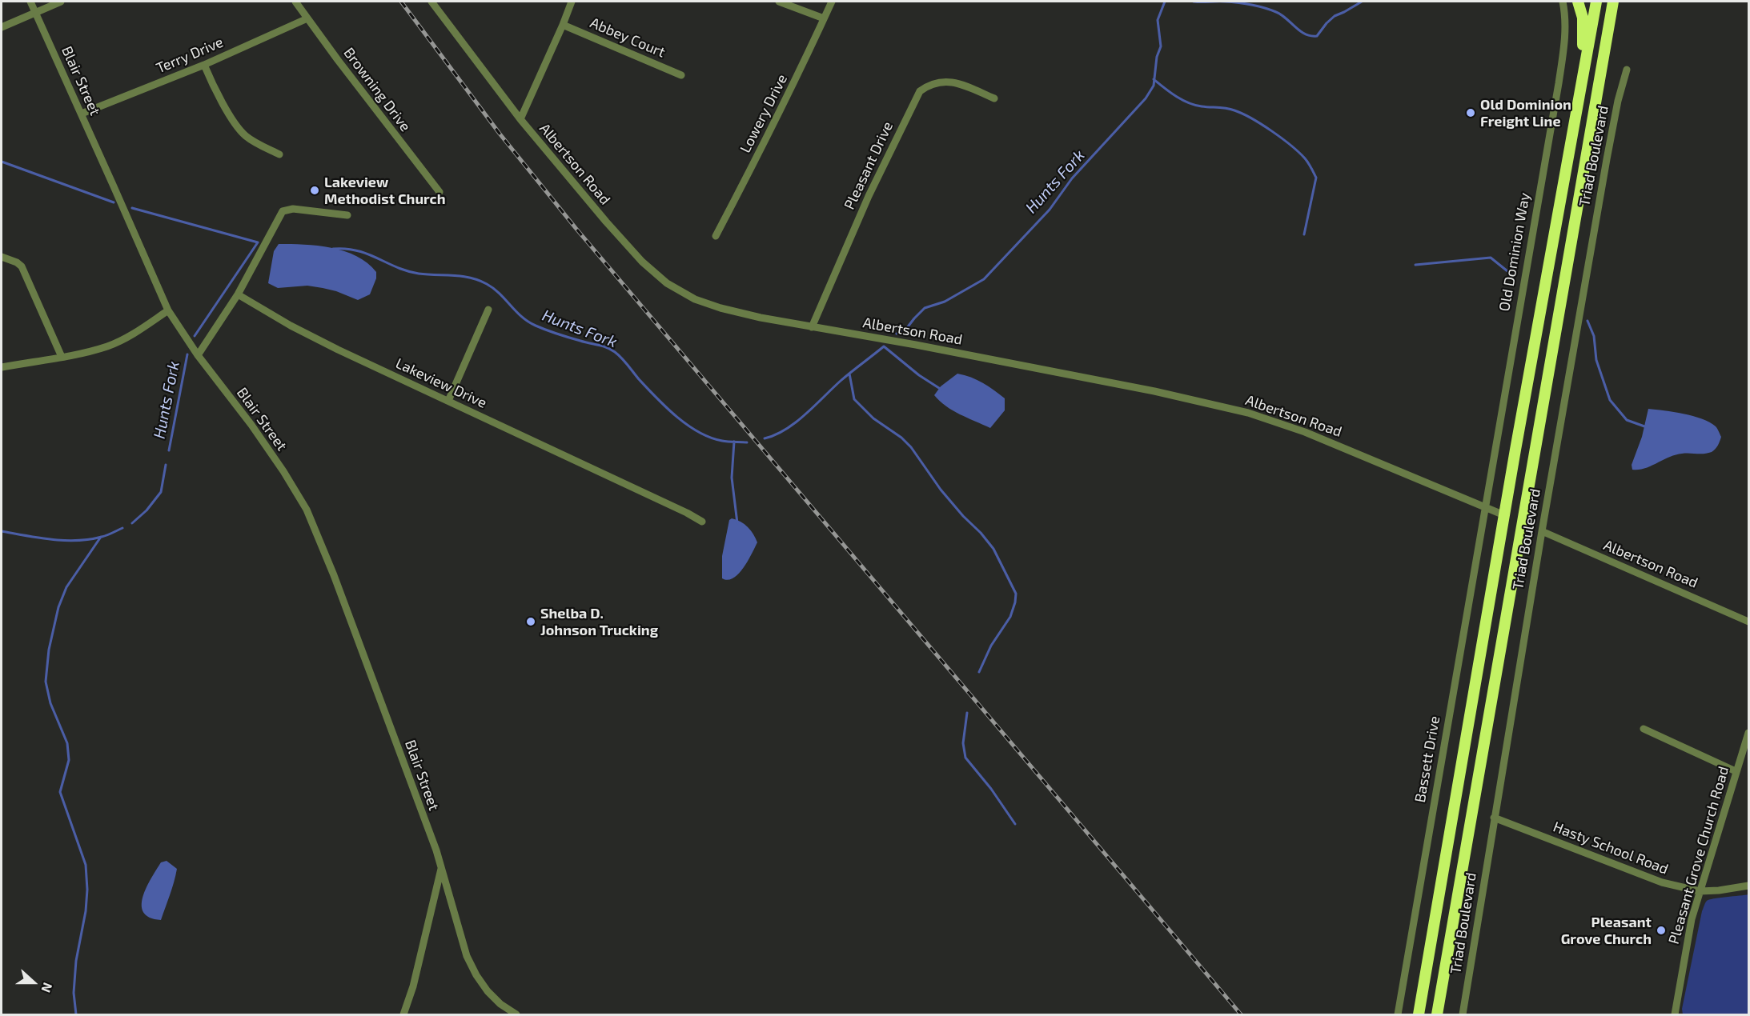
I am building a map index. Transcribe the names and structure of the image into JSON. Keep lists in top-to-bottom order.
{
  "streets": {
    "street": [
      "Abbey Court",
      "Terry Drive",
      "Blair Street",
      "Browning Drive",
      "Lowery Drive",
      "Triad Boulevard",
      "Albertson Road",
      "Pleasant Drive",
      "Old Dominion Way",
      "Lakeview Drive",
      "Bassett Drive",
      "Hasty School Road",
      "Pleasant Grove Church Road"
    ]
  },
  "crossings": [
    ["Terry Drive", "Blair Street"],
    ["Terry Drive", "Browning Drive"],
    ["Triad Boulevard", "Albertson Road"],
    ["Triad Boulevard", "Hasty School Road"],
    ["Albertson Road", "Pleasant Drive"],
    ["Albertson Road", "Old Dominion Way"],
    ["Albertson Road", "Bassett Drive"],
    ["Old Dominion Way", "Bassett Drive"],
    ["Hasty School Road", "Pleasant Grove Church Road"]
  ],
  "water": ["Hunts Fork"],
  "places": [
    "Old Dominion Freight Line",
    "Lakeview Methodist Church",
    "Shelba D. Johnson Trucking",
    "Pleasant Grove Church"
  ],
  "north": "right"
}
